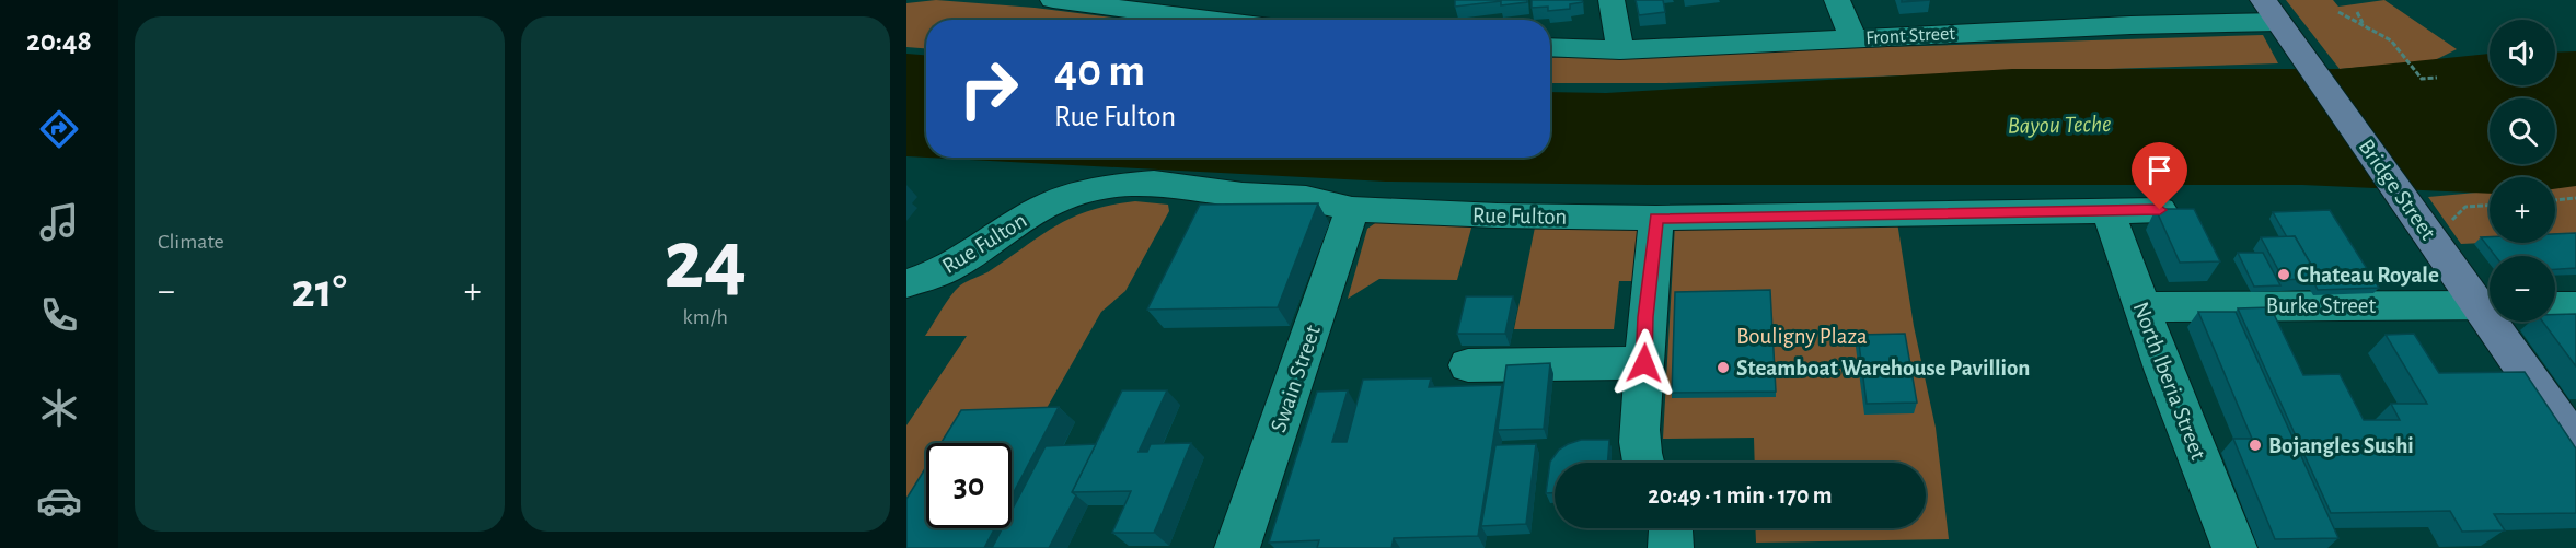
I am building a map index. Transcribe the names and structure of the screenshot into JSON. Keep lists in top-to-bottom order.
{
  "streets": {
    "main road": ["Bridge Street"],
    "street": [
      "Front Street",
      "Rue Fulton",
      "Burke Street",
      "Swain Street",
      "North Iberia Street"
    ]
  },
  "crossings": [
    ["Front Street", "Bridge Street"],
    ["Bridge Street", "Burke Street"],
    ["Rue Fulton", "Swain Street"],
    ["Rue Fulton", "North Iberia Street"],
    ["Burke Street", "North Iberia Street"]
  ],
  "water": ["Bayou Teche"],
  "parks": ["Bouligny Plaza"],
  "places": ["Chateau Royale", "Steamboat Warehouse Pavillion", "Bojangles Sushi"],
  "page": {
    "tabs": "20:48",
    "tile": [
      "Climate",
      ["24", "km/h"]
    ],
    "map_buttons": ["+", "−"],
    "turn": ["40 m", "Rue Fulton"],
    "heat": ["−", "21°", "+"],
    "limit": "30",
    "trip": "20:49 · 1 min · 170 m"
  }
}
